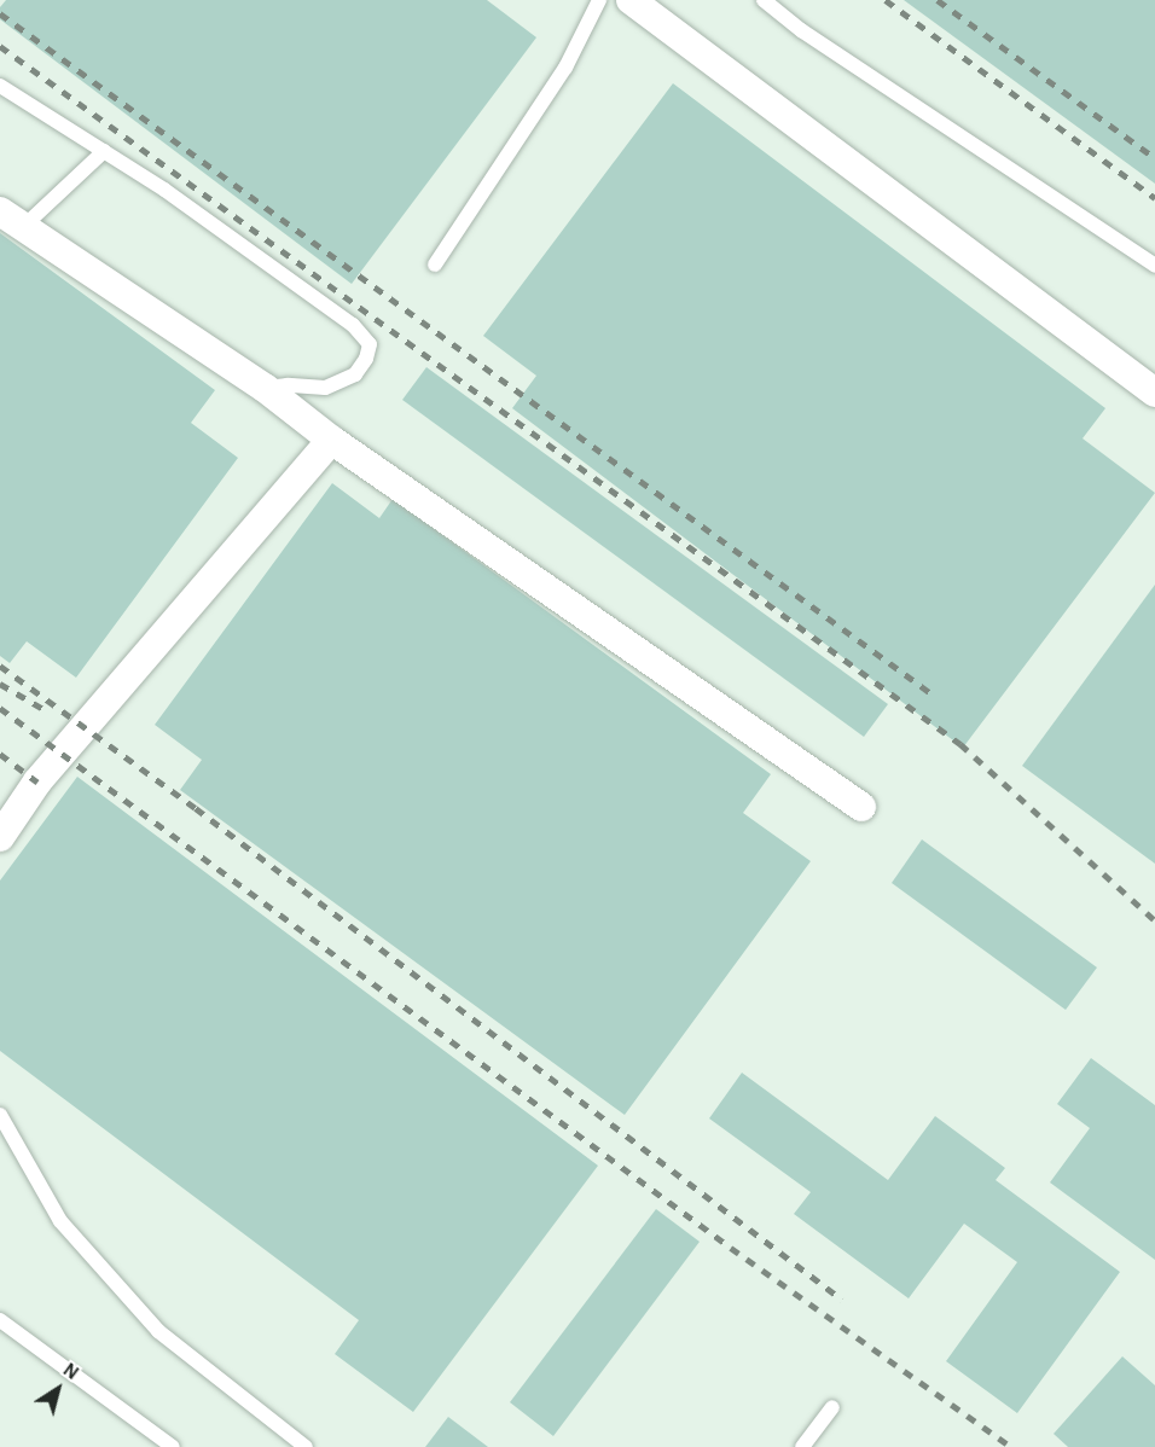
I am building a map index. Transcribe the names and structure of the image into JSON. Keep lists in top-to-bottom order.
{
  "north": "top right"
}
